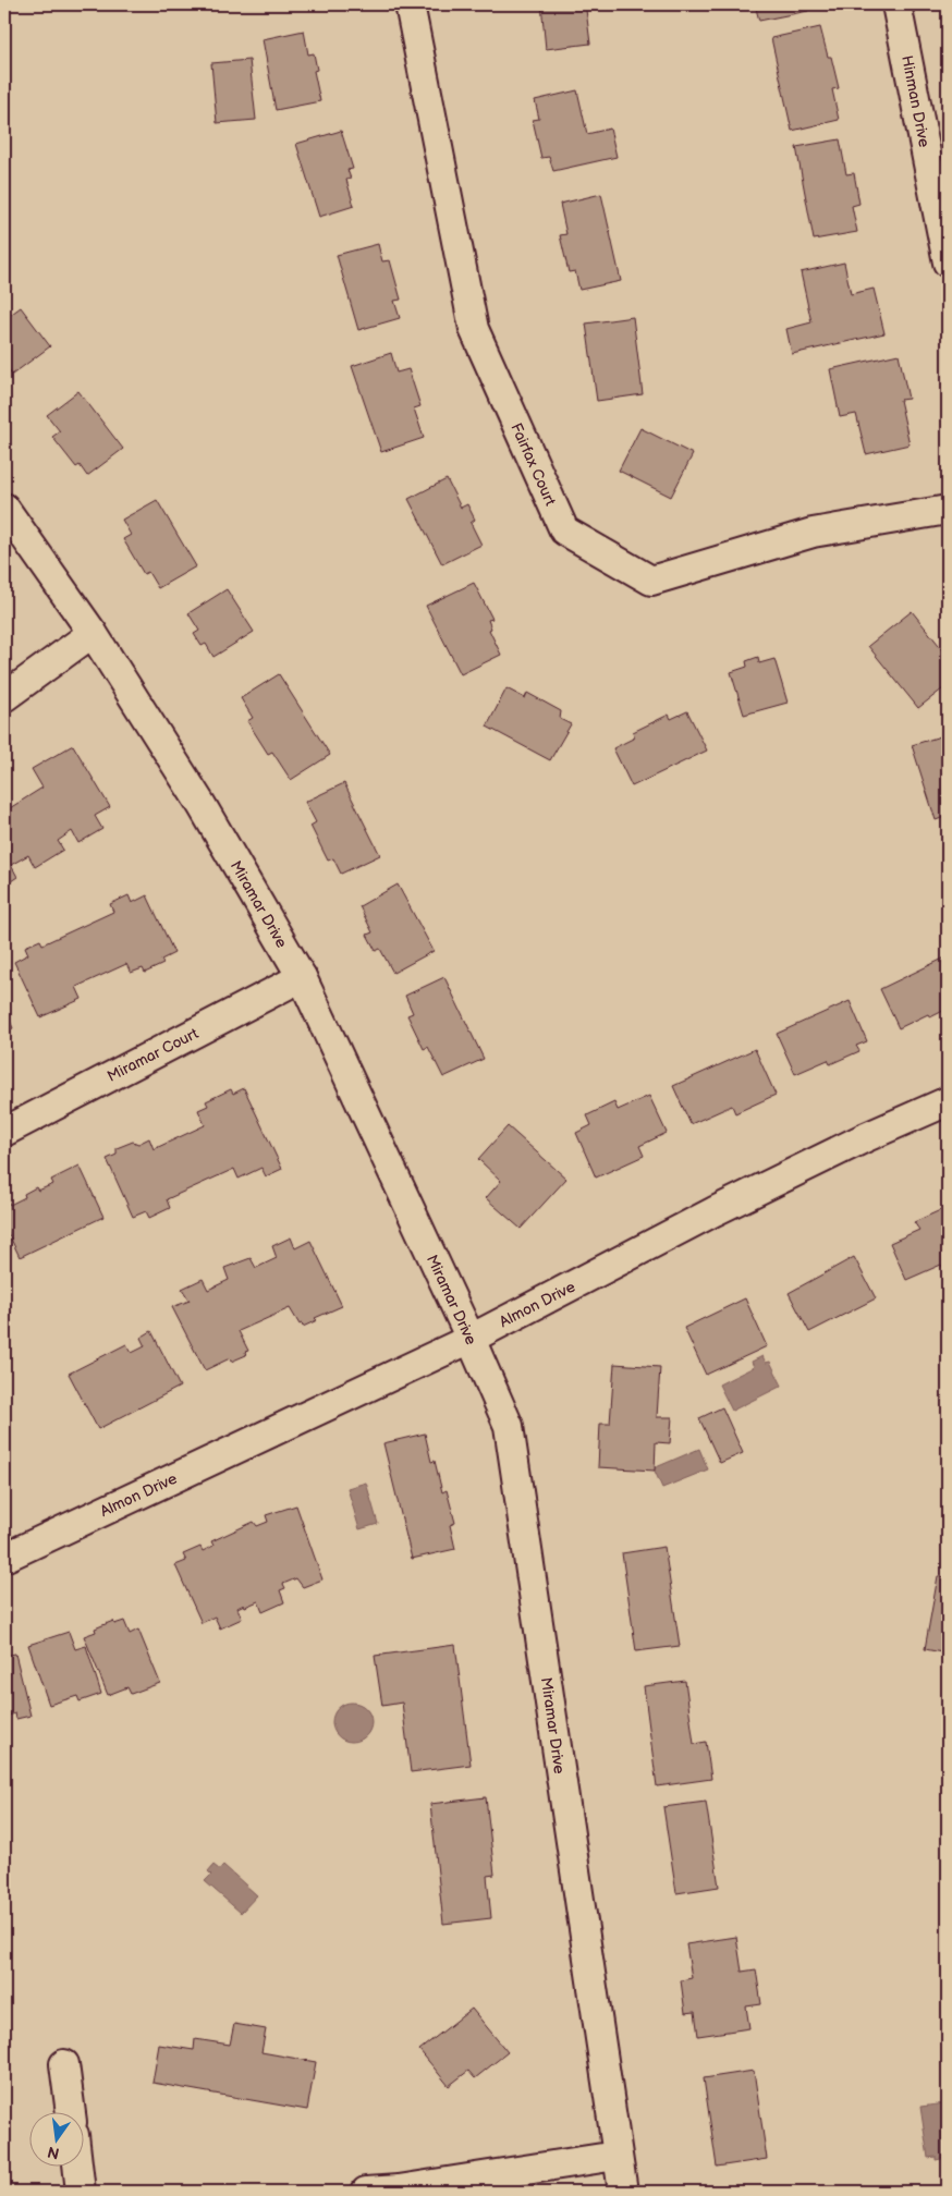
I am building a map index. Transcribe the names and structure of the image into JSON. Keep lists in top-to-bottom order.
{
  "streets": {
    "street": [
      "Hinman Drive",
      "Fairfax Court",
      "Miramar Drive",
      "Miramar Court",
      "Almon Drive"
    ]
  },
  "crossings": [
    ["Miramar Drive", "Miramar Court"],
    ["Miramar Drive", "Almon Drive"]
  ],
  "north": "bottom"
}
